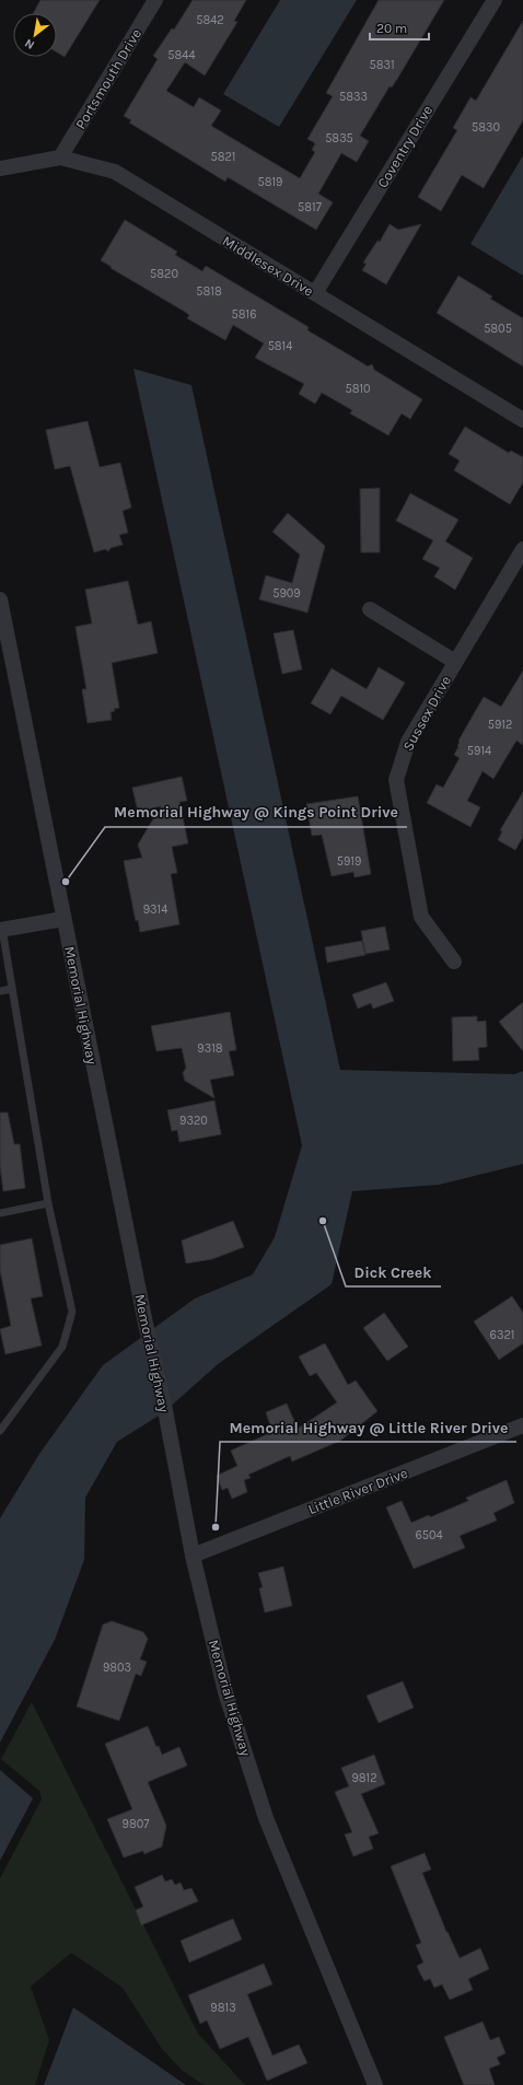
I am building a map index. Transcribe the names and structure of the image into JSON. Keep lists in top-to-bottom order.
{
  "streets": {
    "street": [
      "Portsmouth Drive",
      "Coventry Drive",
      "Middlesex Drive",
      "Sussex Drive",
      "Memorial Highway",
      "Little River Drive"
    ]
  },
  "crossings": [
    ["Portsmouth Drive", "Middlesex Drive"],
    ["Coventry Drive", "Middlesex Drive"],
    ["Memorial Highway", "Little River Drive"]
  ],
  "places": ["Memorial Highway @ Kings Point Drive", "Dick Creek", "Memorial Highway @ Little River Drive"],
  "house_numbers": [
    "5842",
    "5844",
    "5831",
    "5833",
    "5830",
    "5835",
    "5821",
    "5819",
    "5817",
    "5820",
    "5818",
    "5816",
    "5805",
    "5814",
    "5810",
    "5909",
    "5912",
    "5914",
    "5919",
    "9314",
    "9318",
    "9320",
    "6321",
    "6504",
    "9803",
    "9812",
    "9807",
    "9813"
  ],
  "scale_bar": "20 m",
  "north": "bottom left"
}
